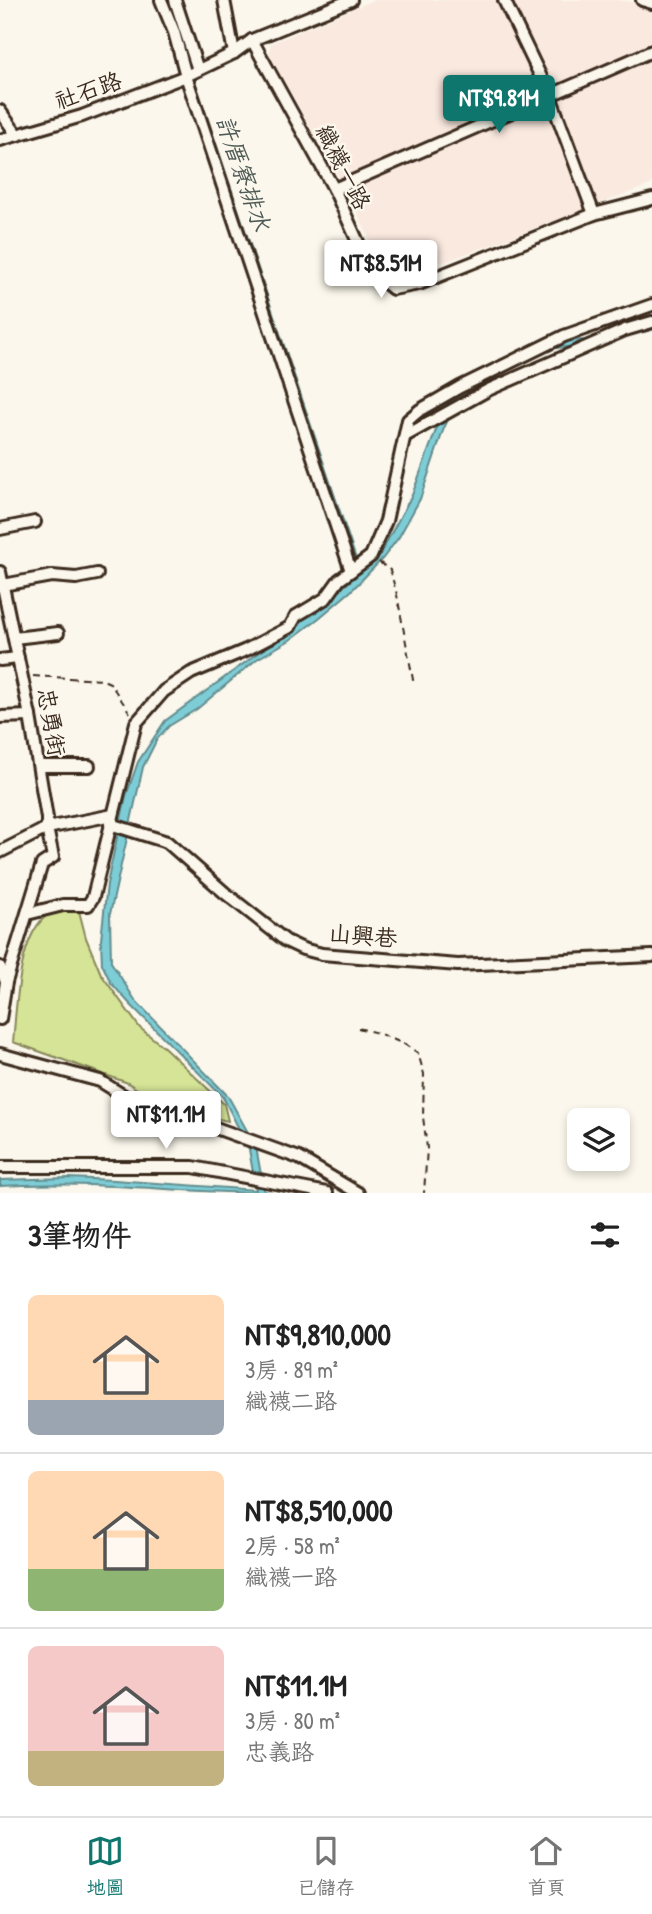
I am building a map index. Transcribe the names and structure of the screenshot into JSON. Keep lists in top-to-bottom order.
{
  "streets": {
    "street": [
      "社石路",
      "織襪一路",
      "忠勇街",
      "山興巷"
    ]
  },
  "crossings": [
    ["社石路", "織襪一路"]
  ],
  "water": ["許厝寮排水"],
  "page": {
    "price": ["NT$9.81M", "NT$8.51M", "NT$11.1M"],
    "heading": "3筆物件",
    "list": [
      {
        "name": "NT$9,810,000",
        "note": "3房 · 89 m² · 織襪二路"
      },
      {
        "name": "NT$8,510,000",
        "note": "2房 · 58 m² · 織襪一路"
      },
      {
        "name": "NT$11.1M",
        "note": "3房 · 80 m² · 忠義路"
      }
    ],
    "tabs": ["地圖", "已儲存", "首頁"]
  }
}
